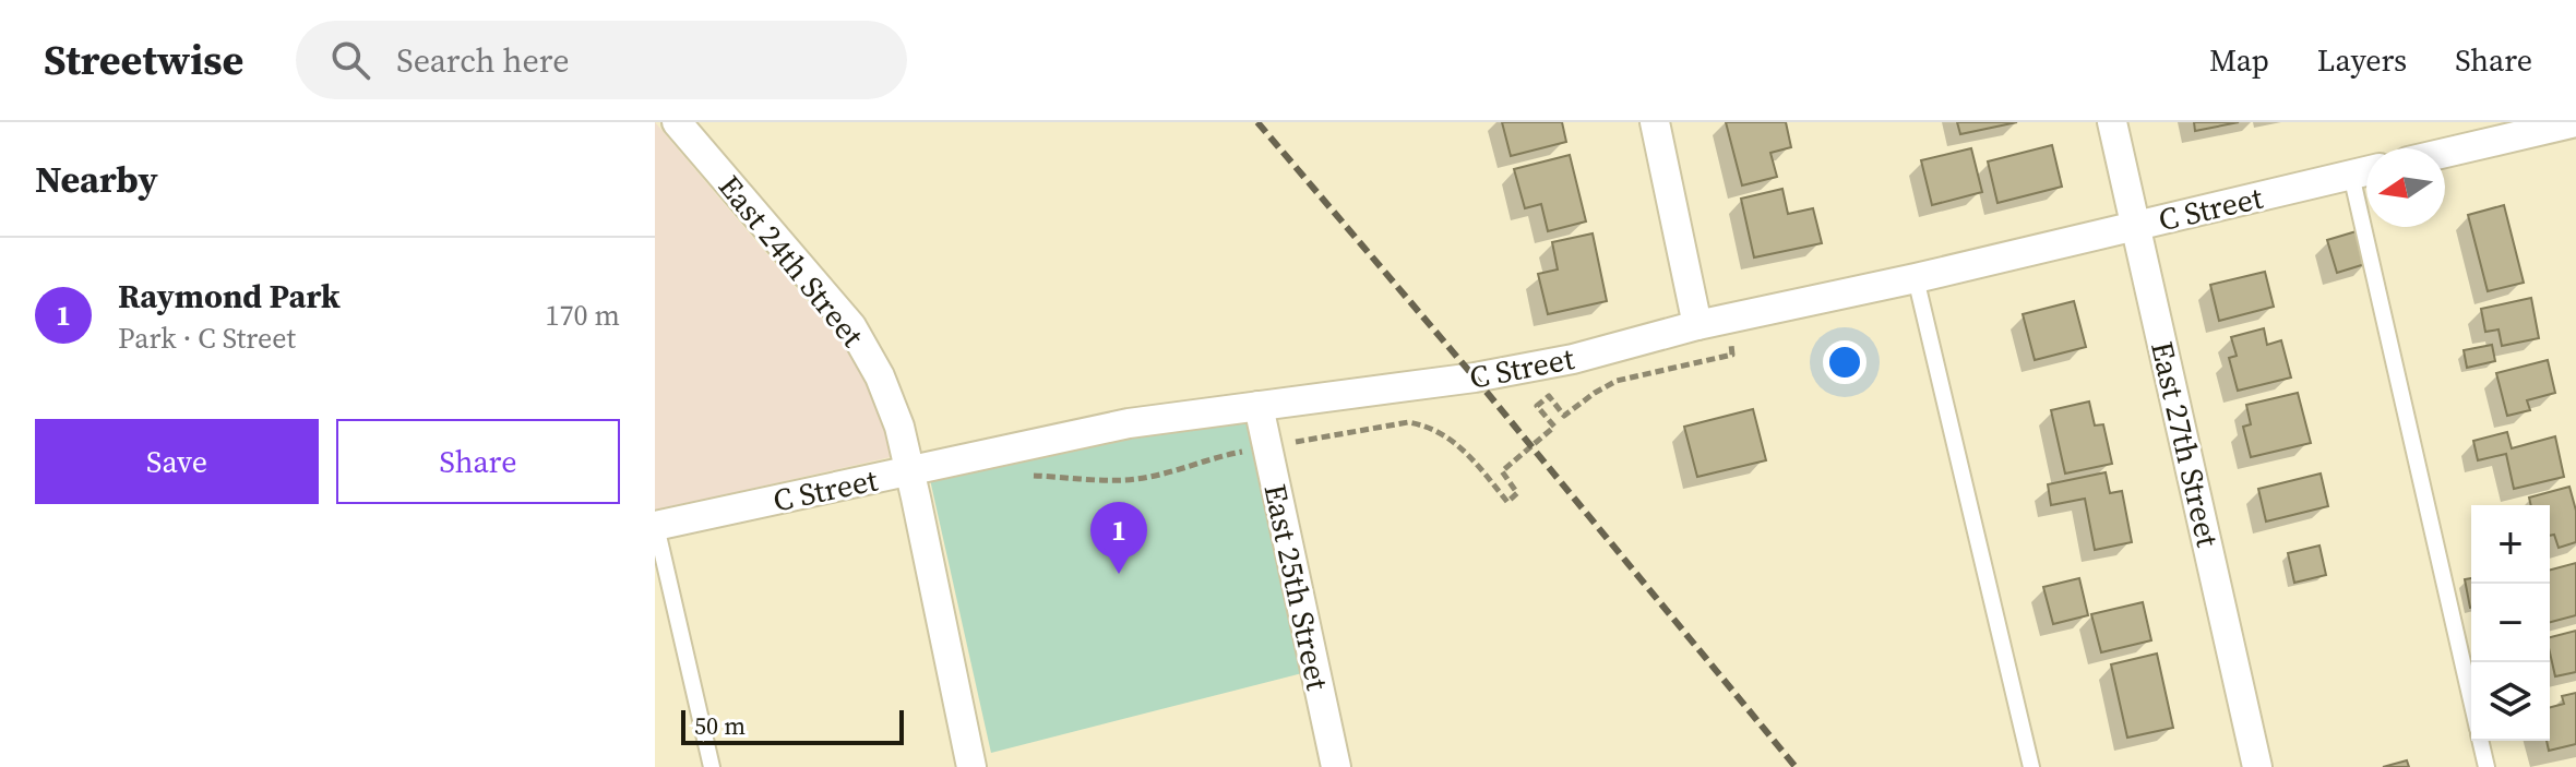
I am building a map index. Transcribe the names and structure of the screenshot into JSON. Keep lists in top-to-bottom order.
{
  "streets": {
    "street": [
      "C Street",
      "East 24th Street",
      "East 27th Street",
      "East 25th Street"
    ]
  },
  "crossings": [
    ["C Street", "East 24th Street"],
    ["C Street", "East 27th Street"],
    ["C Street", "East 25th Street"]
  ],
  "scale_bar": "50 m",
  "north": "left",
  "page": {
    "header": "Streetwise",
    "search": "Search here",
    "nav": ["Map", "Layers", "Share"],
    "heading": "Nearby",
    "list": [
      {
        "mark": "1",
        "name": "Raymond Park",
        "note": "Park · C Street",
        "value": "170 m"
      }
    ],
    "buttons": ["Save", "Share"],
    "pins": "1",
    "map_buttons": ["+", "−"],
    "scale": "50 m"
  }
}
